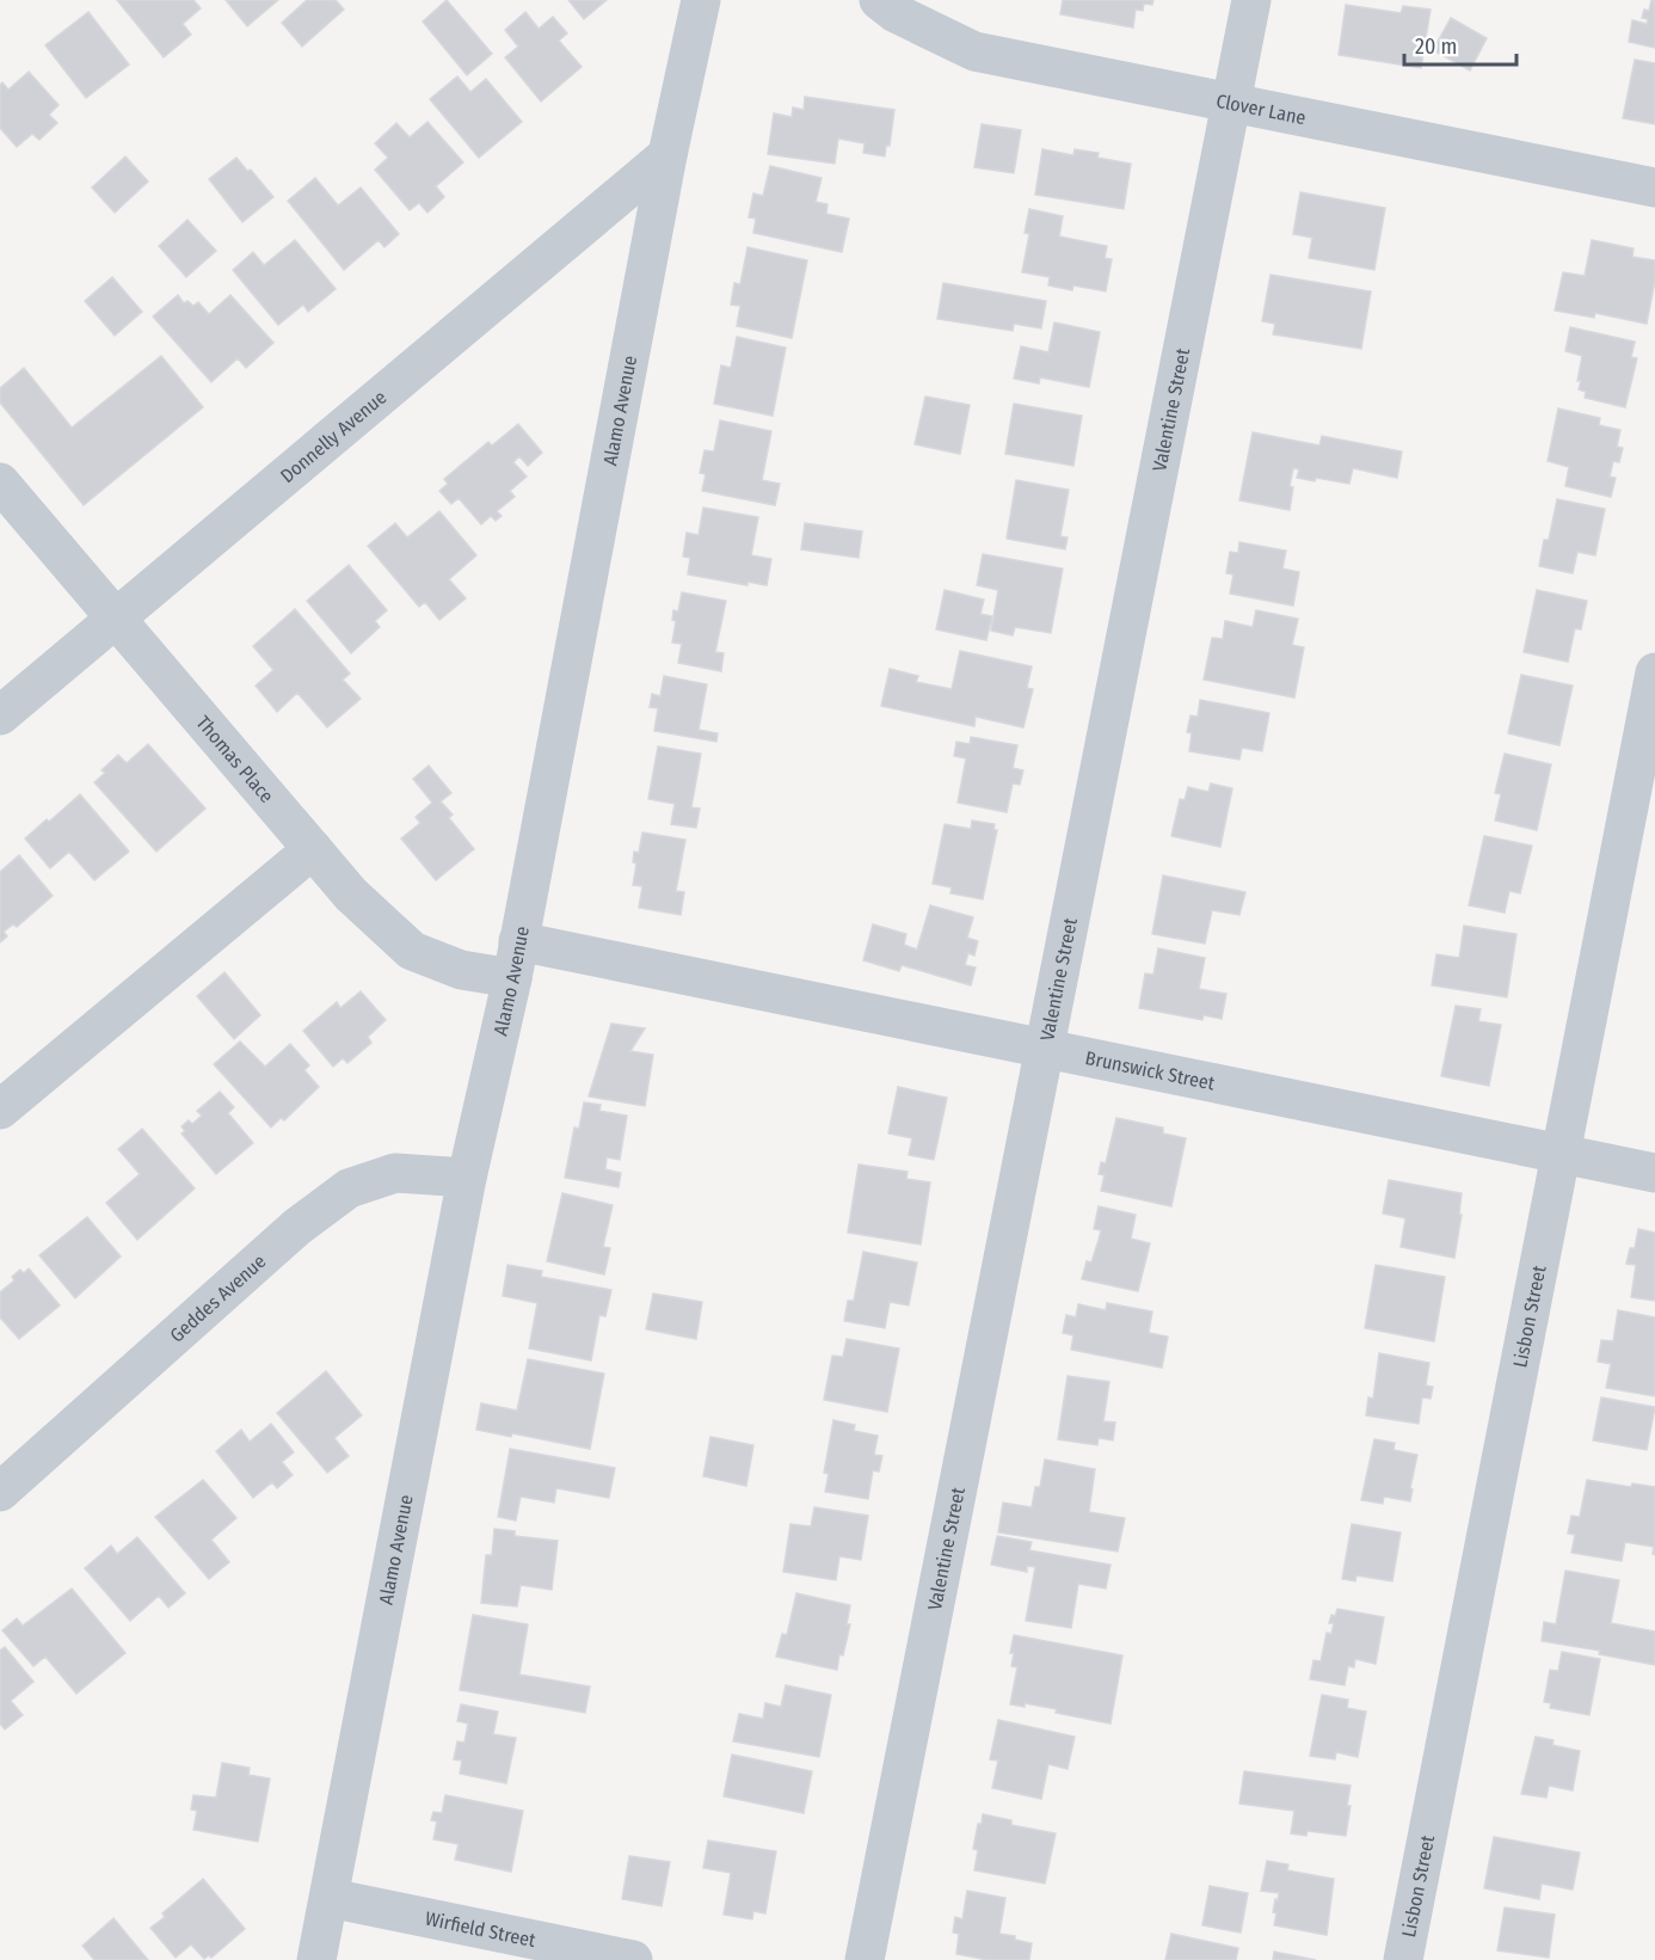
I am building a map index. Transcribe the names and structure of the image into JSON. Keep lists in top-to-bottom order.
{
  "streets": {
    "street": [
      "Clover Lane",
      "Alamo Avenue",
      "Valentine Street",
      "Donnelly Avenue",
      "Thomas Place",
      "Brunswick Street",
      "Geddes Avenue",
      "Lisbon Street",
      "Wirfield Street"
    ]
  },
  "crossings": [
    ["Clover Lane", "Valentine Street"],
    ["Alamo Avenue", "Donnelly Avenue"],
    ["Alamo Avenue", "Thomas Place"],
    ["Alamo Avenue", "Brunswick Street"],
    ["Alamo Avenue", "Geddes Avenue"],
    ["Alamo Avenue", "Wirfield Street"],
    ["Valentine Street", "Brunswick Street"],
    ["Donnelly Avenue", "Thomas Place"],
    ["Thomas Place", "Brunswick Street"],
    ["Brunswick Street", "Lisbon Street"]
  ],
  "scale_bar": "20 m"
}
